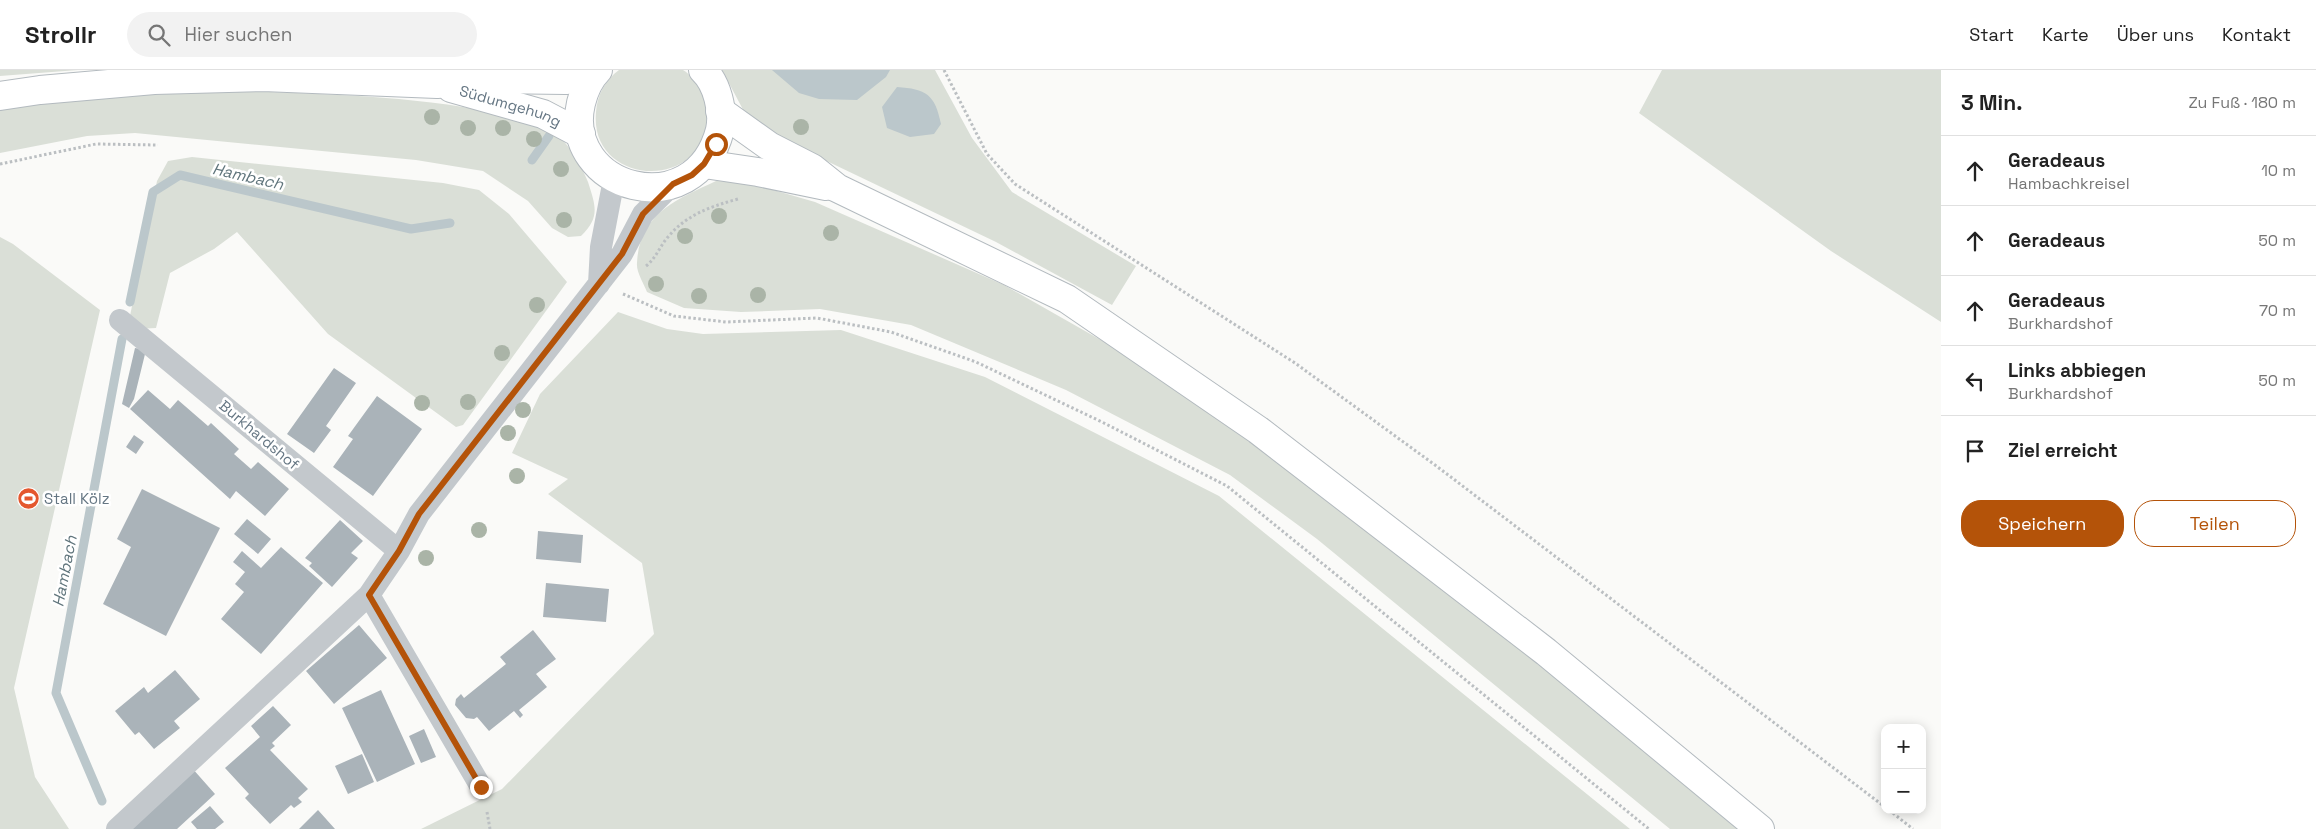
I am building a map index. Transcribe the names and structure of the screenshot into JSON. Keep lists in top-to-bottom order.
{
  "streets": {
    "main road": ["Südumgehung"],
    "street": ["Burkhardshof"]
  },
  "water": ["Hambach"],
  "places": {
    "sports": ["Stall Kölz"]
  },
  "page": {
    "header": "Strollr",
    "search": "Hier suchen",
    "nav": [
      "Start",
      "Karte",
      "Über uns",
      "Kontakt"
    ],
    "heading": ["3 Min.", "Zu Fuß · 180 m"],
    "list": [
      ["Geradeaus", "Hambachkreisel", "10 m"],
      ["Geradeaus", "50 m"],
      ["Geradeaus", "Burkhardshof", "70 m"],
      ["Links abbiegen", "Burkhardshof", "50 m"],
      "Ziel erreicht"
    ],
    "buttons": ["Speichern", "Teilen"],
    "map_buttons": ["+", "−"]
  }
}
